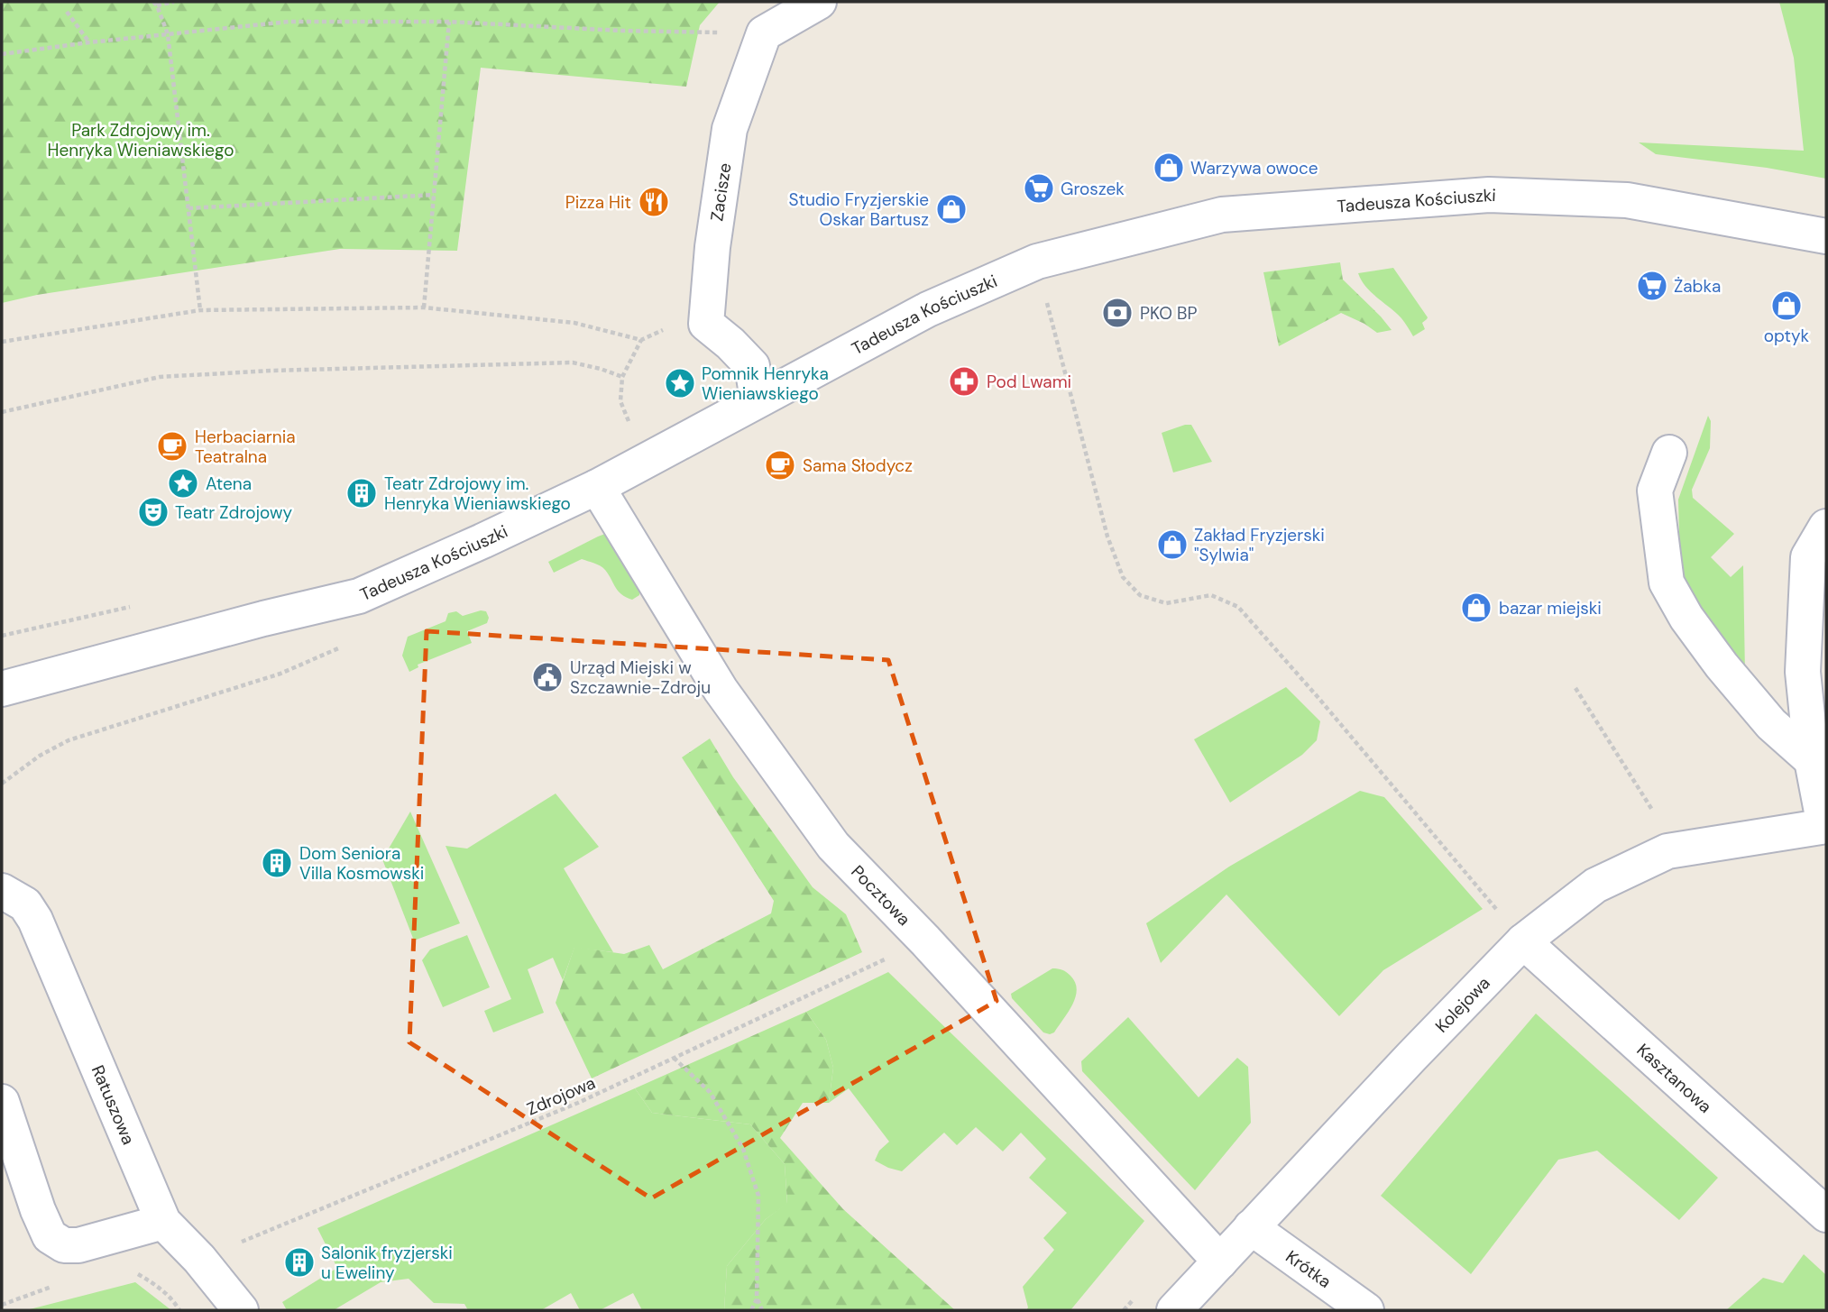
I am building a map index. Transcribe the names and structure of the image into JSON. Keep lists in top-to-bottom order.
{
  "streets": {
    "street": [
      "Zacisze",
      "Tadeusza Kościuszki",
      "Pocztowa",
      "Kolejowa",
      "Kasztanowa",
      "Ratuszowa",
      "Krótka"
    ],
    "path": ["Zdrojowa"]
  },
  "crossings": [
    ["Zacisze", "Tadeusza Kościuszki"],
    ["Tadeusza Kościuszki", "Pocztowa"],
    ["Pocztowa", "Kolejowa"],
    ["Pocztowa", "Zdrojowa"],
    ["Kolejowa", "Kasztanowa"],
    ["Kolejowa", "Krótka"],
    ["Zdrojowa", "Ratuszowa"]
  ],
  "parks": ["Park Zdrojowy im. Henryka Wieniawskiego"],
  "places": {
    "shop": [
      "Warzywa owoce",
      "Studio Fryzjerskie Oskar Bartusz",
      "optyk",
      "Zakład Fryzjerski \"Sylwia\"",
      "bazar miejski"
    ],
    "supermarket": ["Groszek", "Żabka"],
    "restaurant": ["Pizza Hit"],
    "bank": ["PKO BP"],
    "pharmacy": ["Pod Lwami"],
    "place": ["Pomnik Henryka Wieniawskiego", "Atena"],
    "cafe": ["Herbaciarnia Teatralna", "Sama Słodycz"],
    "building": ["Teatr Zdrojowy im. Henryka Wieniawskiego", "Dom Seniora Villa Kosmowski", "Salonik fryzjerski u Eweliny"],
    "theatre": ["Teatr Zdrojowy"],
    "public building": ["Urząd Miejski w Szczawnie-Zdroju"]
  }
}
